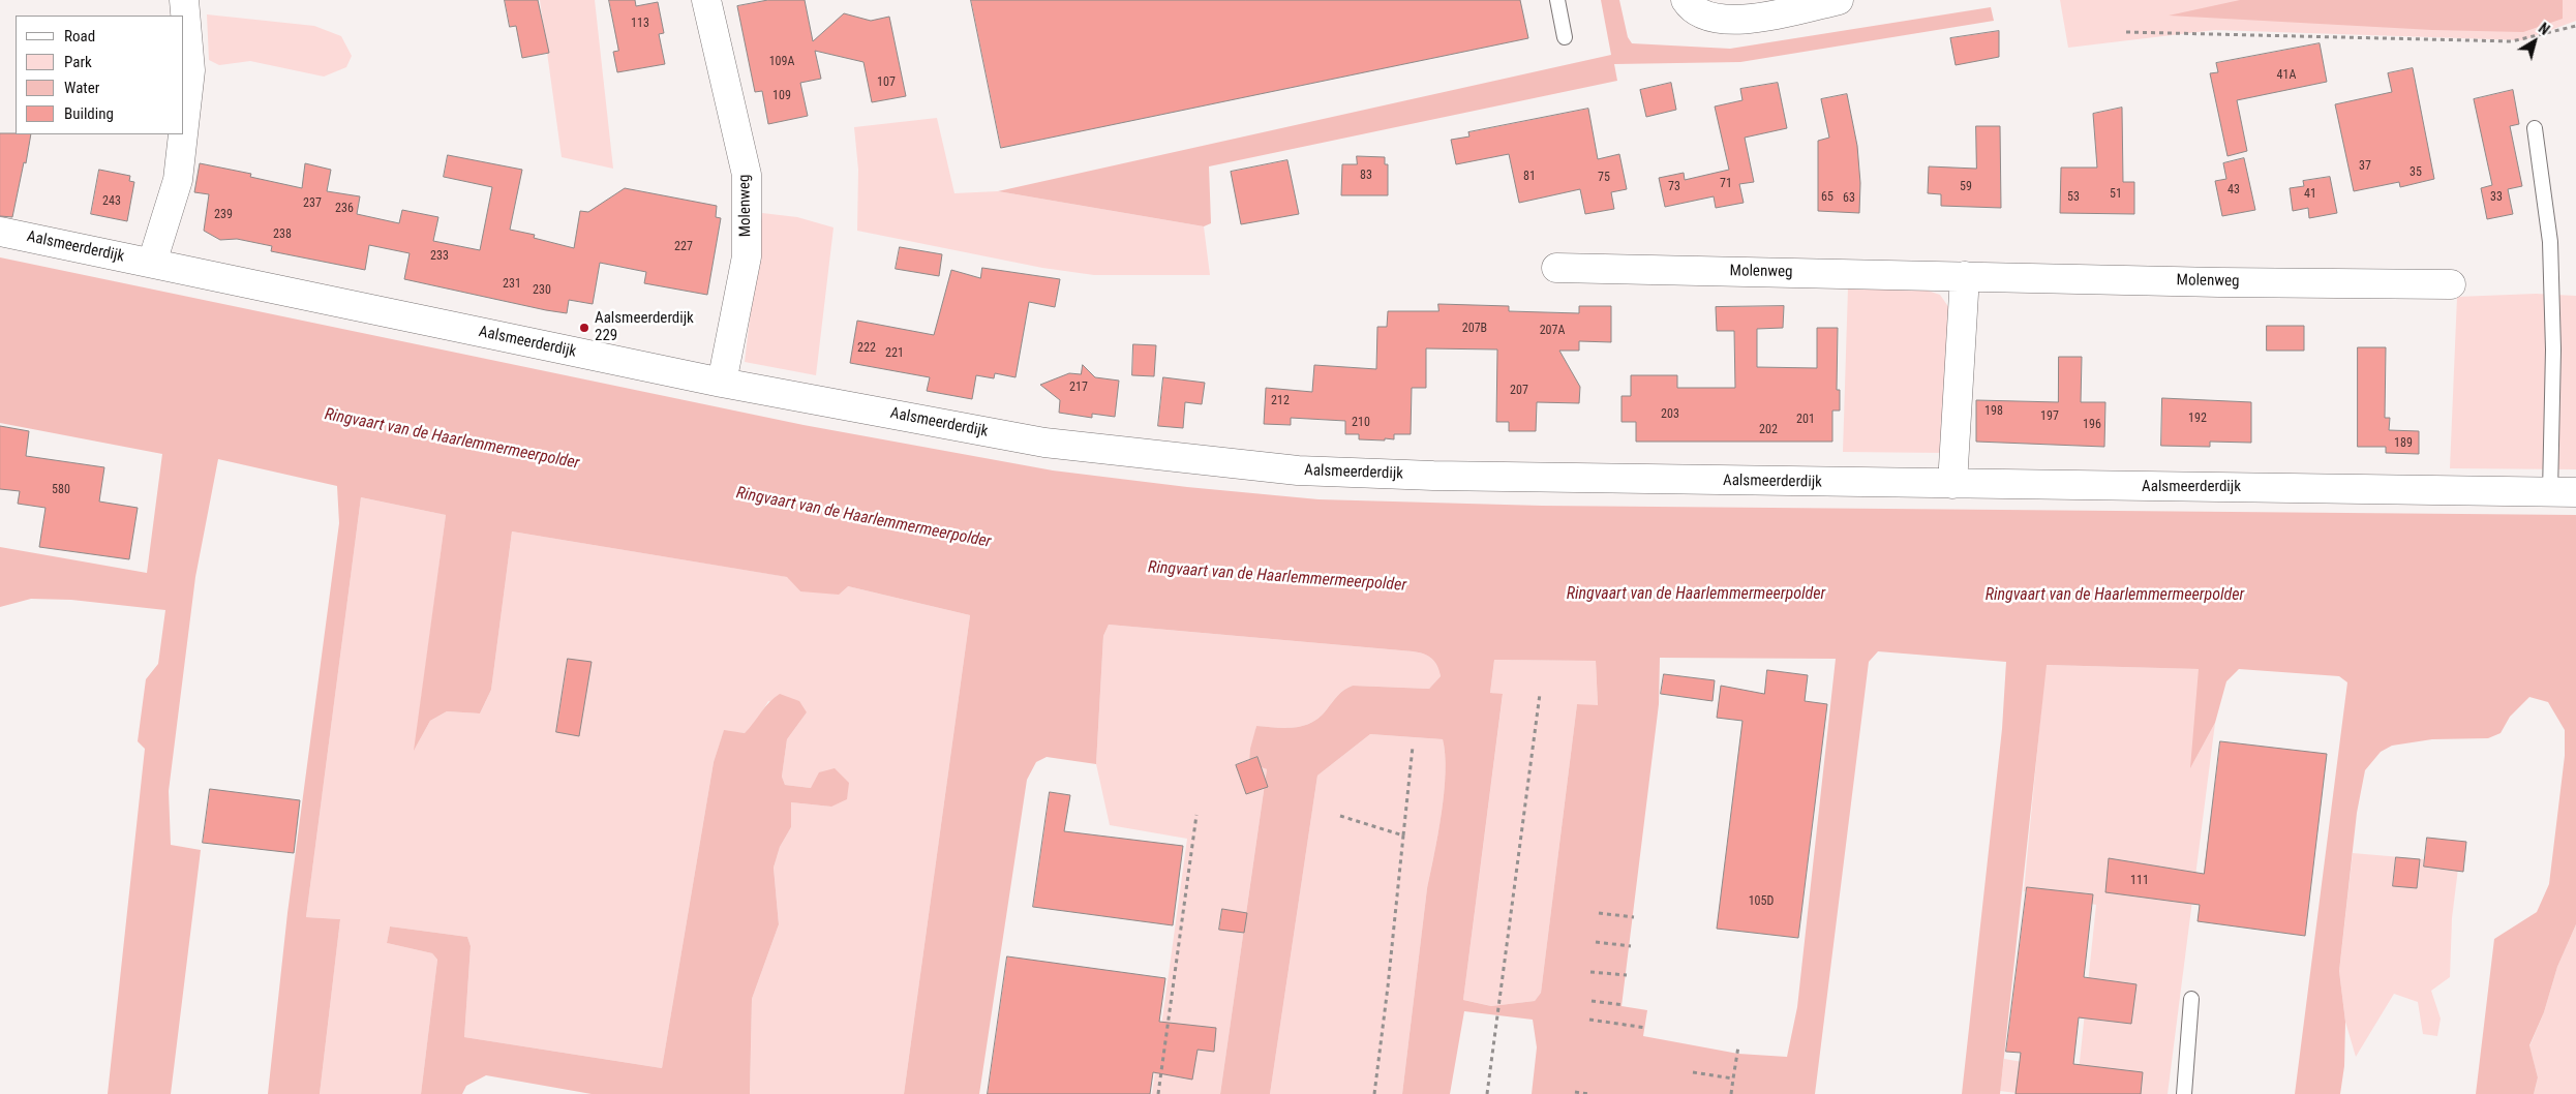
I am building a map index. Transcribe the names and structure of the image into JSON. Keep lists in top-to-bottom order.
{
  "streets": {
    "street": ["Molenweg", "Aalsmeerderdijk"]
  },
  "crossings": [
    ["Molenweg", "Aalsmeerderdijk"]
  ],
  "water": ["Ringvaart van de Haarlemmermeerpolder"],
  "places": ["Aalsmeerderdijk 229"],
  "house_numbers": [
    "113",
    "109A",
    "41A",
    "107",
    "109",
    "37",
    "35",
    "83",
    "81",
    "75",
    "71",
    "73",
    "59",
    "43",
    "51",
    "41",
    "65",
    "53",
    "33",
    "63",
    "243",
    "237",
    "236",
    "239",
    "238",
    "227",
    "233",
    "231",
    "230",
    "207B",
    "207A",
    "222",
    "221",
    "217",
    "207",
    "212",
    "198",
    "203",
    "197",
    "192",
    "201",
    "210",
    "196",
    "202",
    "189",
    "580",
    "111",
    "105D"
  ],
  "legend": [
    "Road",
    "Park",
    "Water",
    "Building"
  ],
  "north": "top right"
}
